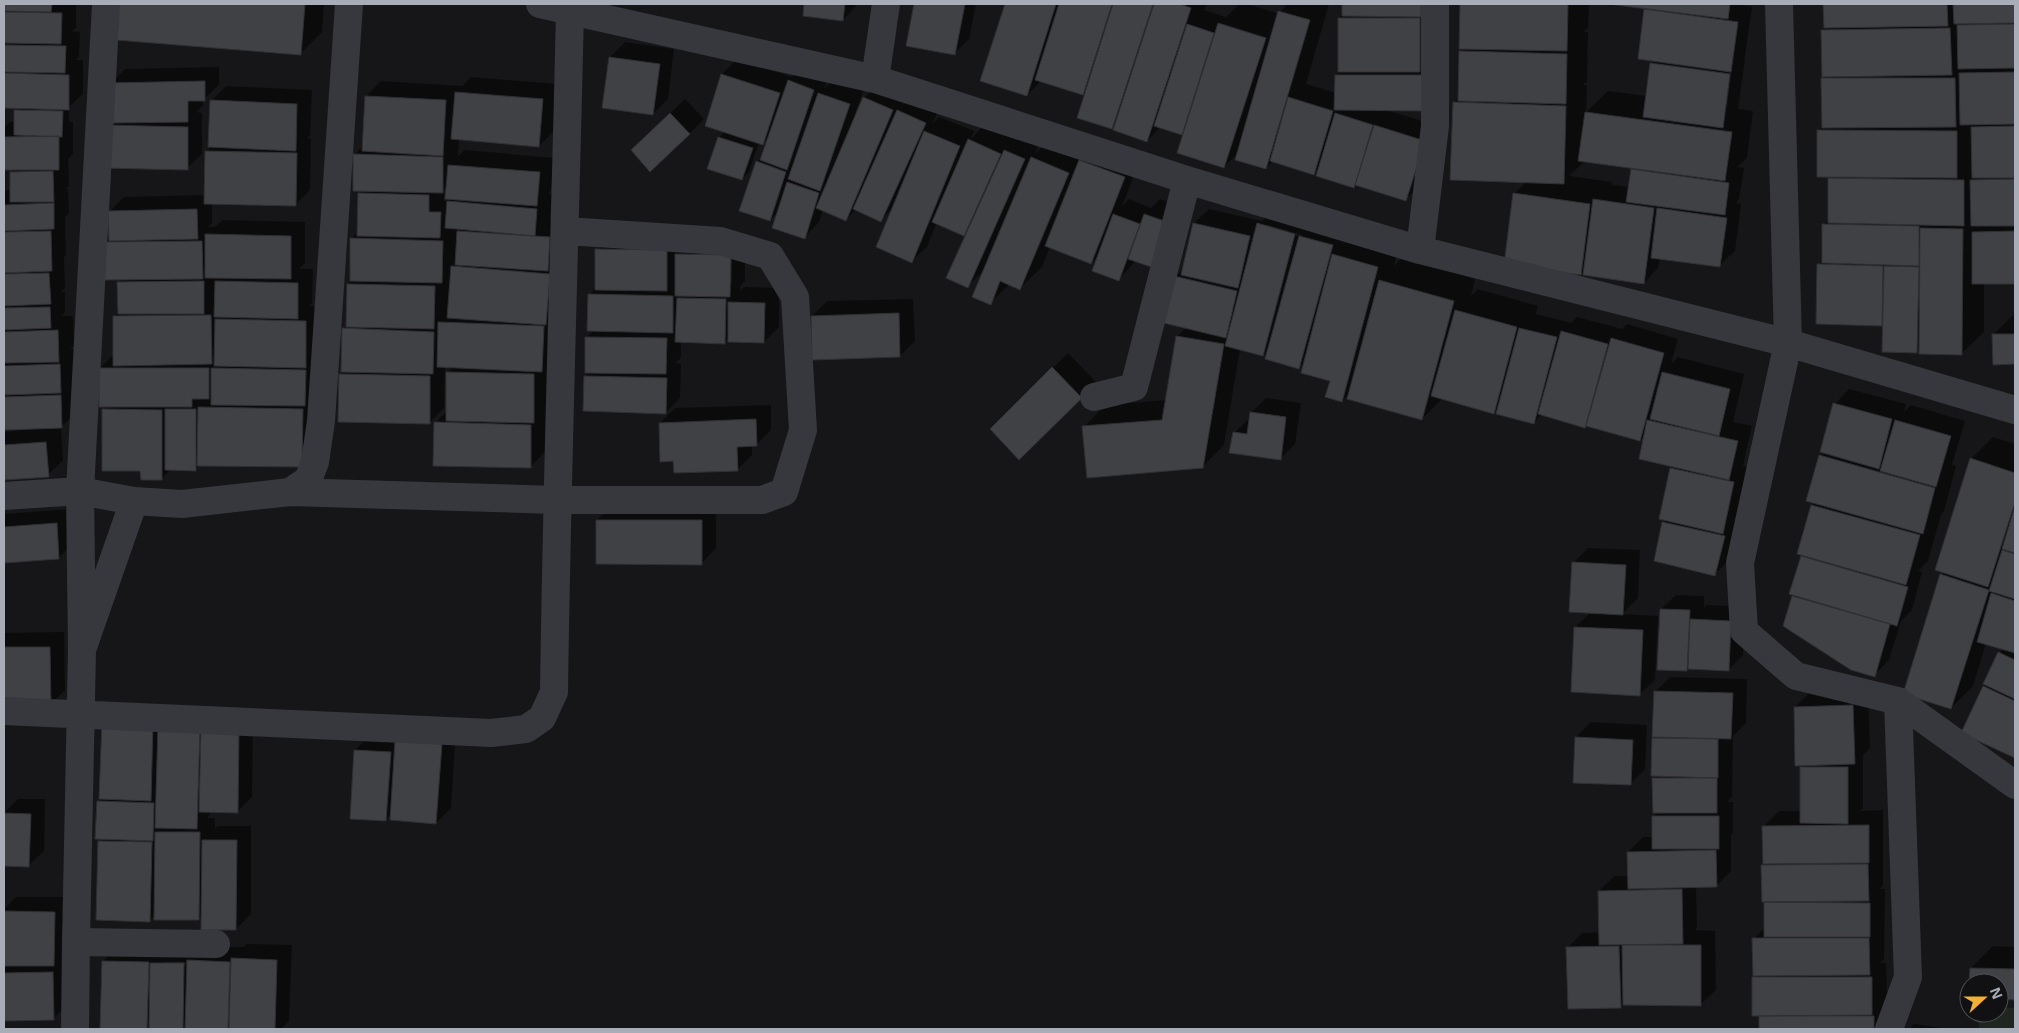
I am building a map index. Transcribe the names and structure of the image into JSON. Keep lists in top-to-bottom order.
{
  "north": "right"
}
